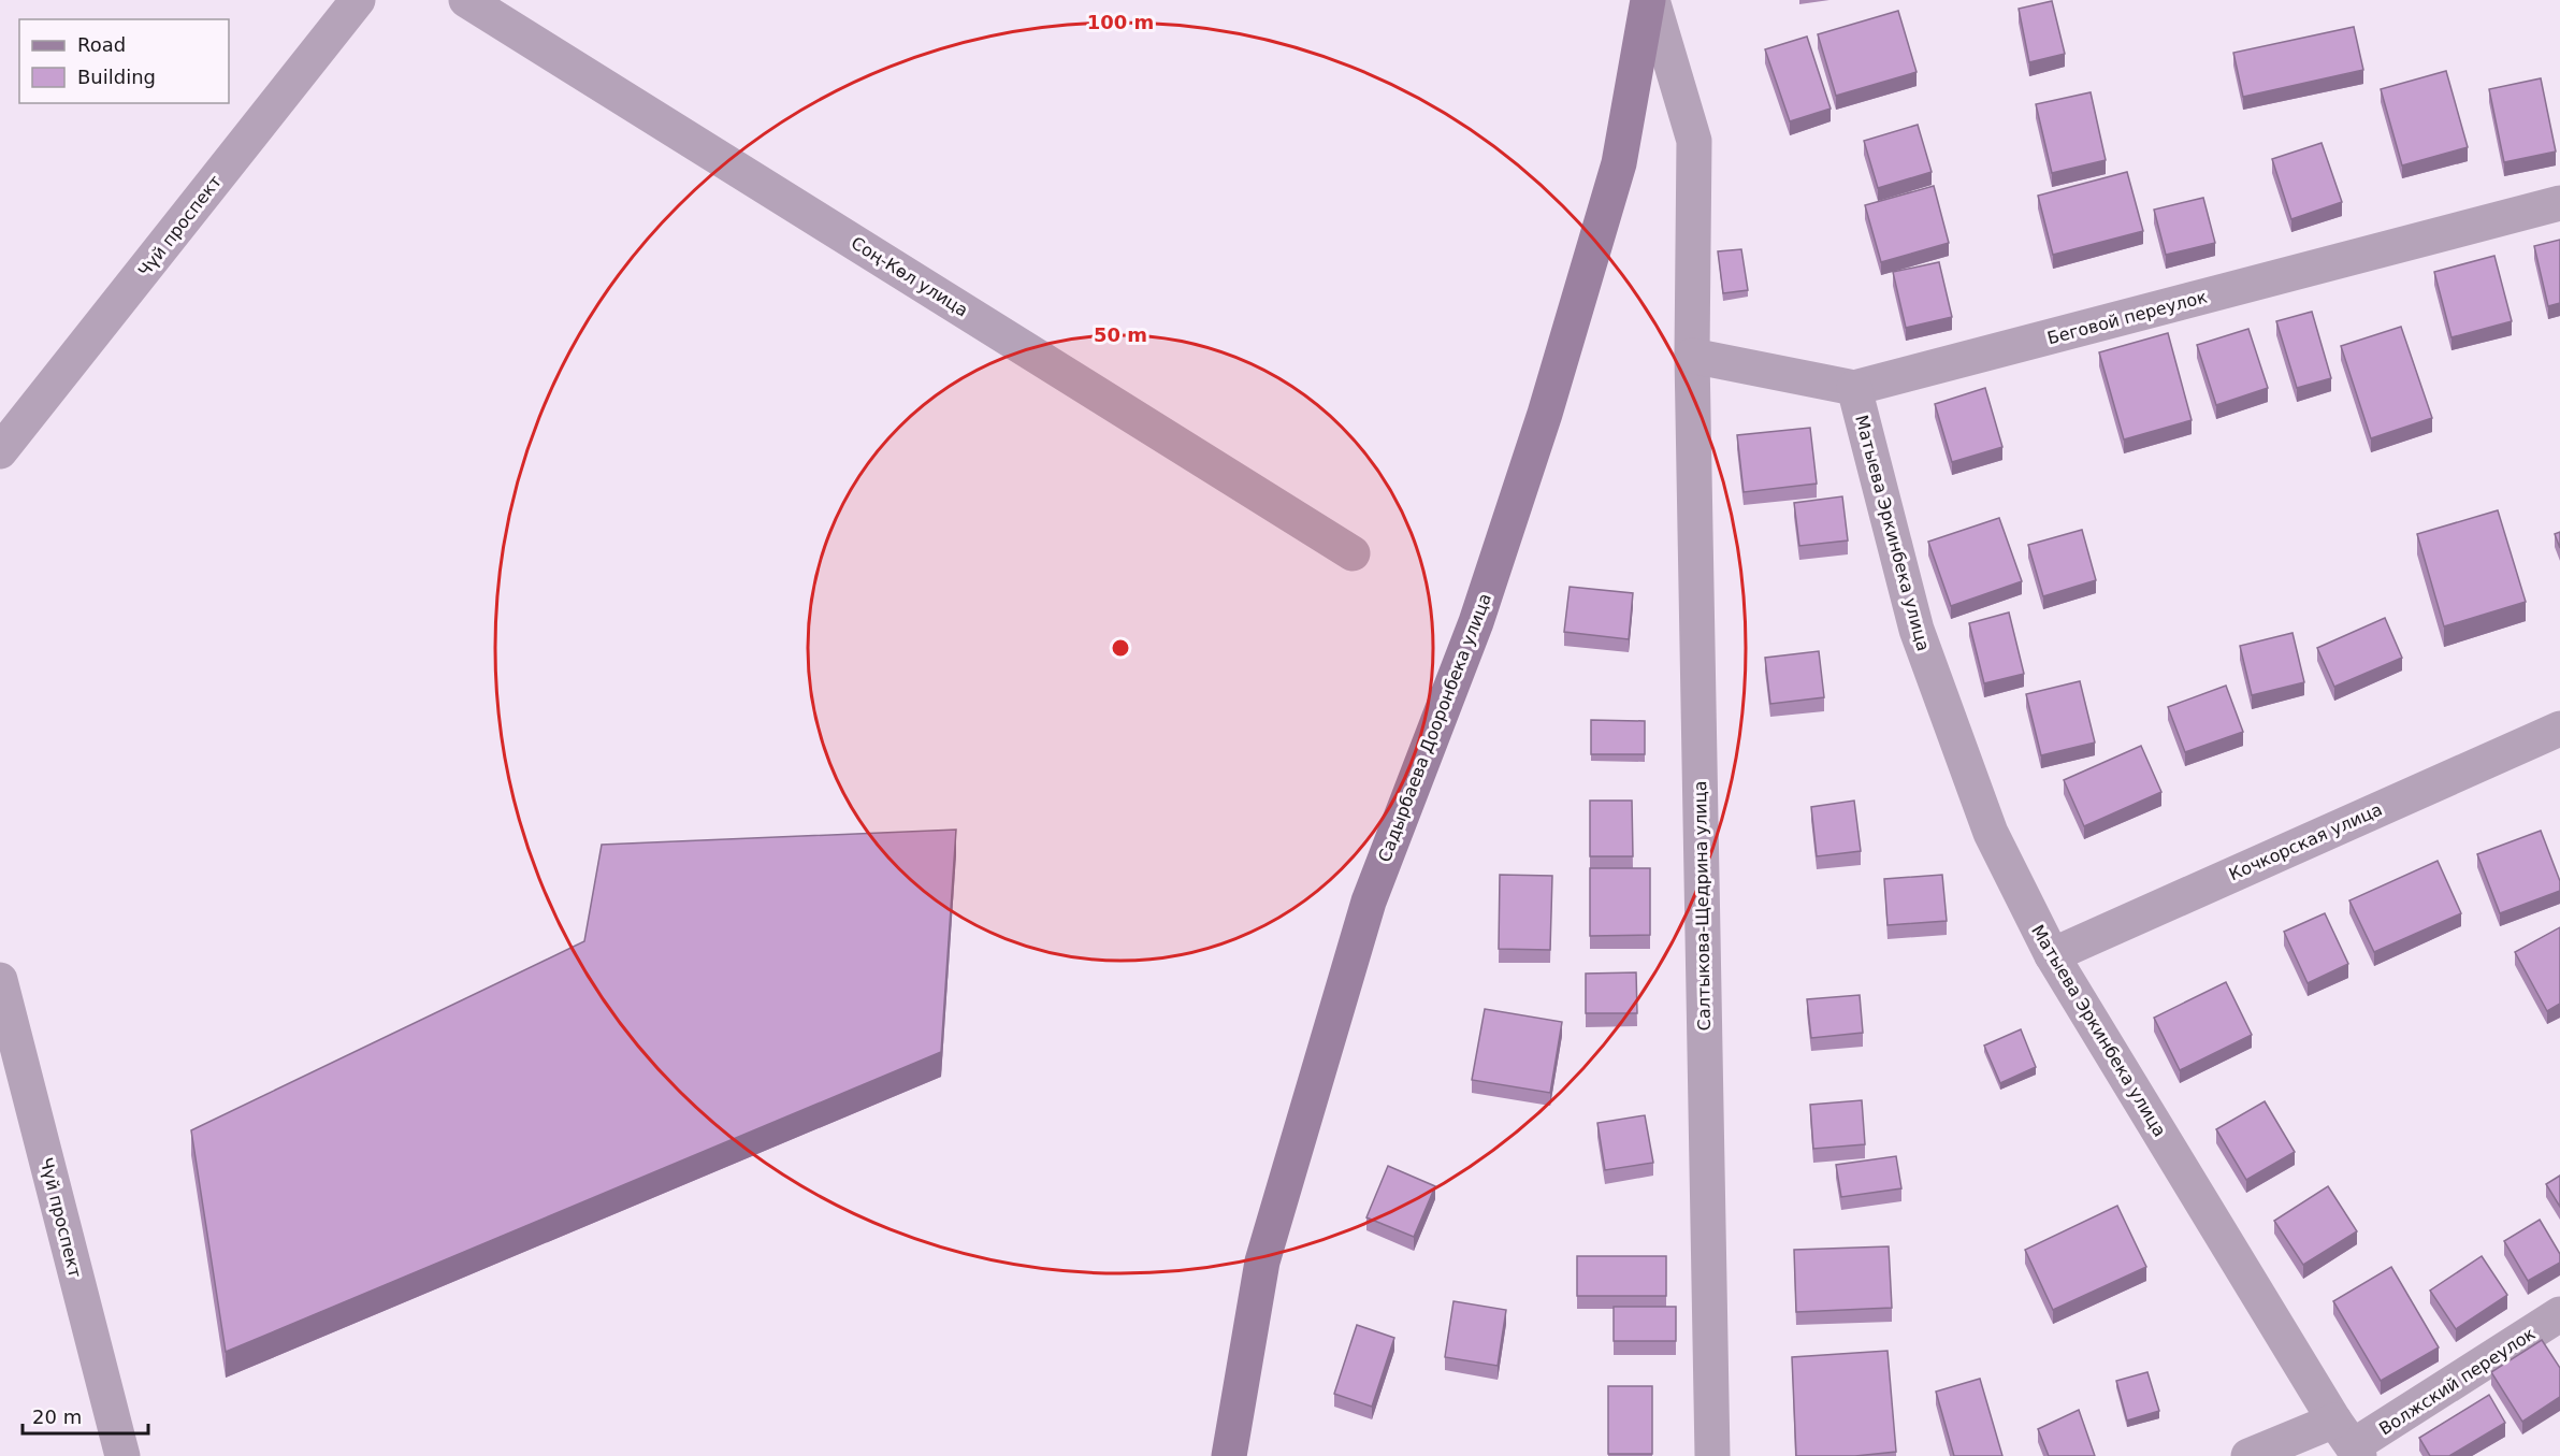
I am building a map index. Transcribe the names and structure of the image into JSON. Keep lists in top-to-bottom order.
{
  "streets": {
    "main road": ["Садырбаева Дооронбека улица"],
    "street": [
      "Чүй проспект",
      "Соң-Көл улица",
      "Беговой переулок",
      "Матыева Эркинбека улица",
      "Кочкорская улица",
      "Салтыкова-Щедрина улица",
      "Волжский переулок"
    ]
  },
  "crossings": [
    ["Беговой переулок", "Матыева Эркинбека улица"],
    ["Беговой переулок", "Салтыкова-Щедрина улица"],
    ["Матыева Эркинбека улица", "Кочкорская улица"],
    ["Матыева Эркинбека улица", "Волжский переулок"],
    ["Садырбаева Дооронбека улица", "Салтыкова-Щедрина улица"]
  ],
  "legend": ["Road", "Building"],
  "scale_bar": "20 m",
  "rings": ["100 m", "50 m"]
}
